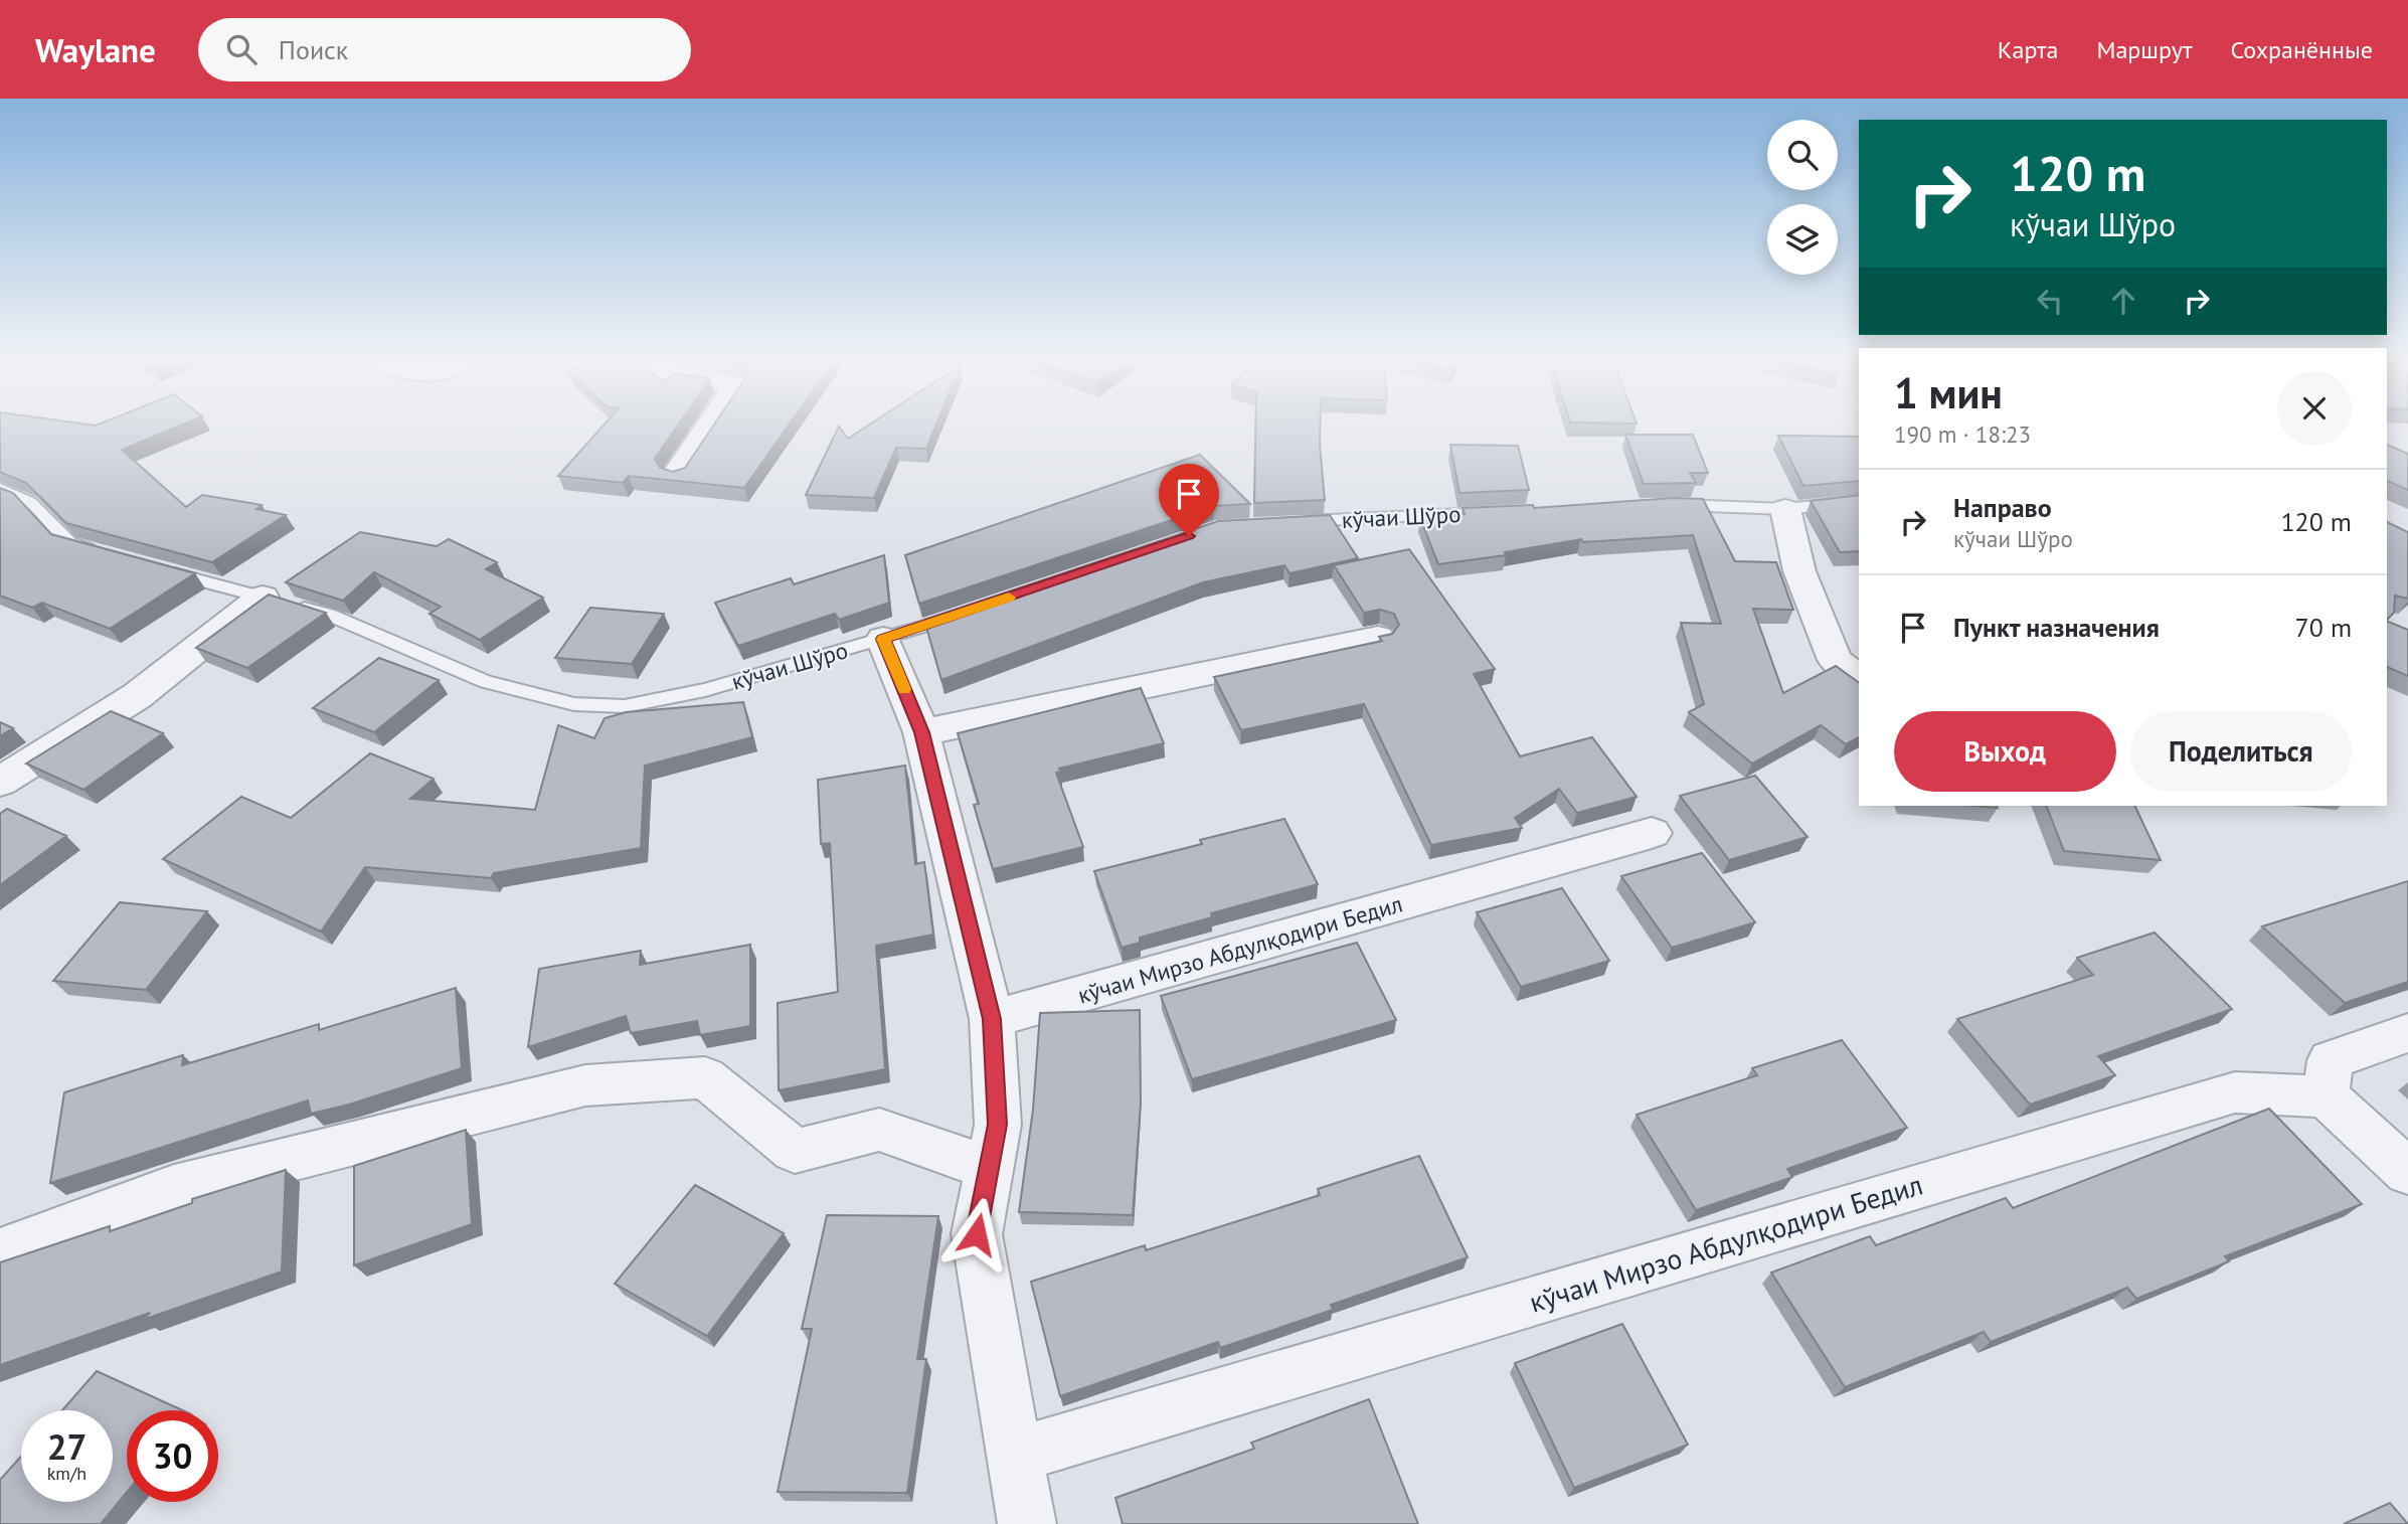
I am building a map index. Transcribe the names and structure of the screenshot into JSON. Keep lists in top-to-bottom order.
{
  "streets": {
    "street": ["кўчаи Мирзо Абдулқодири Бедил"],
    "lane": ["кўчаи Шўро"]
  },
  "page": {
    "header": "Waylane",
    "search": "Поиск",
    "nav": ["Карта", "Маршрут", "Сохранённые"],
    "turn": ["120 m", "кўчаи Шўро"],
    "heading": ["1 мин", "190 m · 18:23"],
    "list": [
      {
        "name": "Направо",
        "note": "кўчаи Шўро",
        "value": "120 m"
      },
      {
        "name": "Пункт назначения",
        "value": "70 m"
      }
    ],
    "buttons": ["Выход", "Поделиться"],
    "speed": "27 km/h",
    "limit": "30"
  }
}
